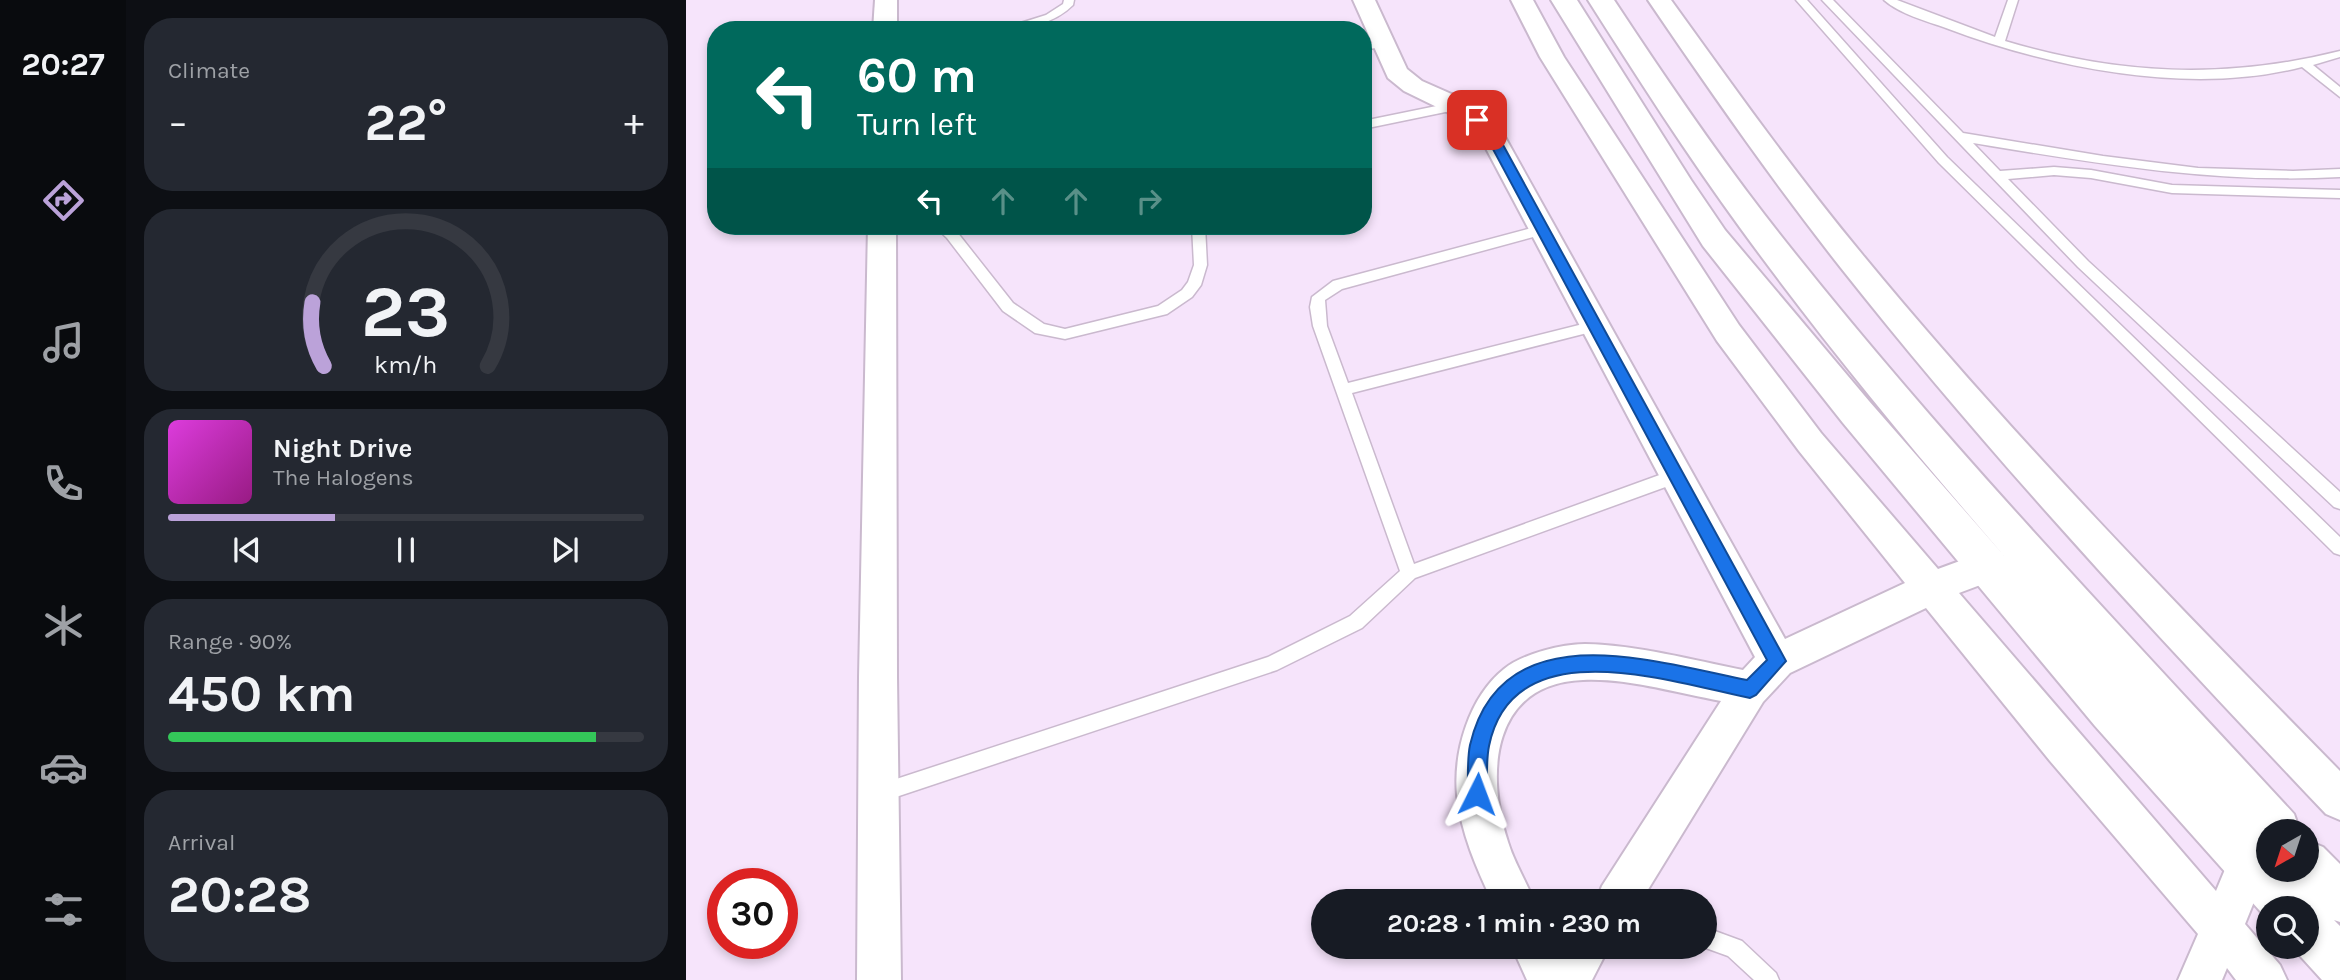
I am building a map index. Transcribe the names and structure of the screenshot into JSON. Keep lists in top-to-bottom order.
{
  "north": "bottom left",
  "page": {
    "tabs": "20:27",
    "tile": [
      "Climate",
      ["Range · 90%", "450 km"],
      ["Arrival", "20:28"]
    ],
    "turn": ["60 m", "Turn left"],
    "heat": ["−", "22°", "+"],
    "song": ["Night Drive", "The Halogens"],
    "limit": "30",
    "trip": "20:28 · 1 min · 230 m",
    "gauge": ["23", "km/h"]
  }
}
